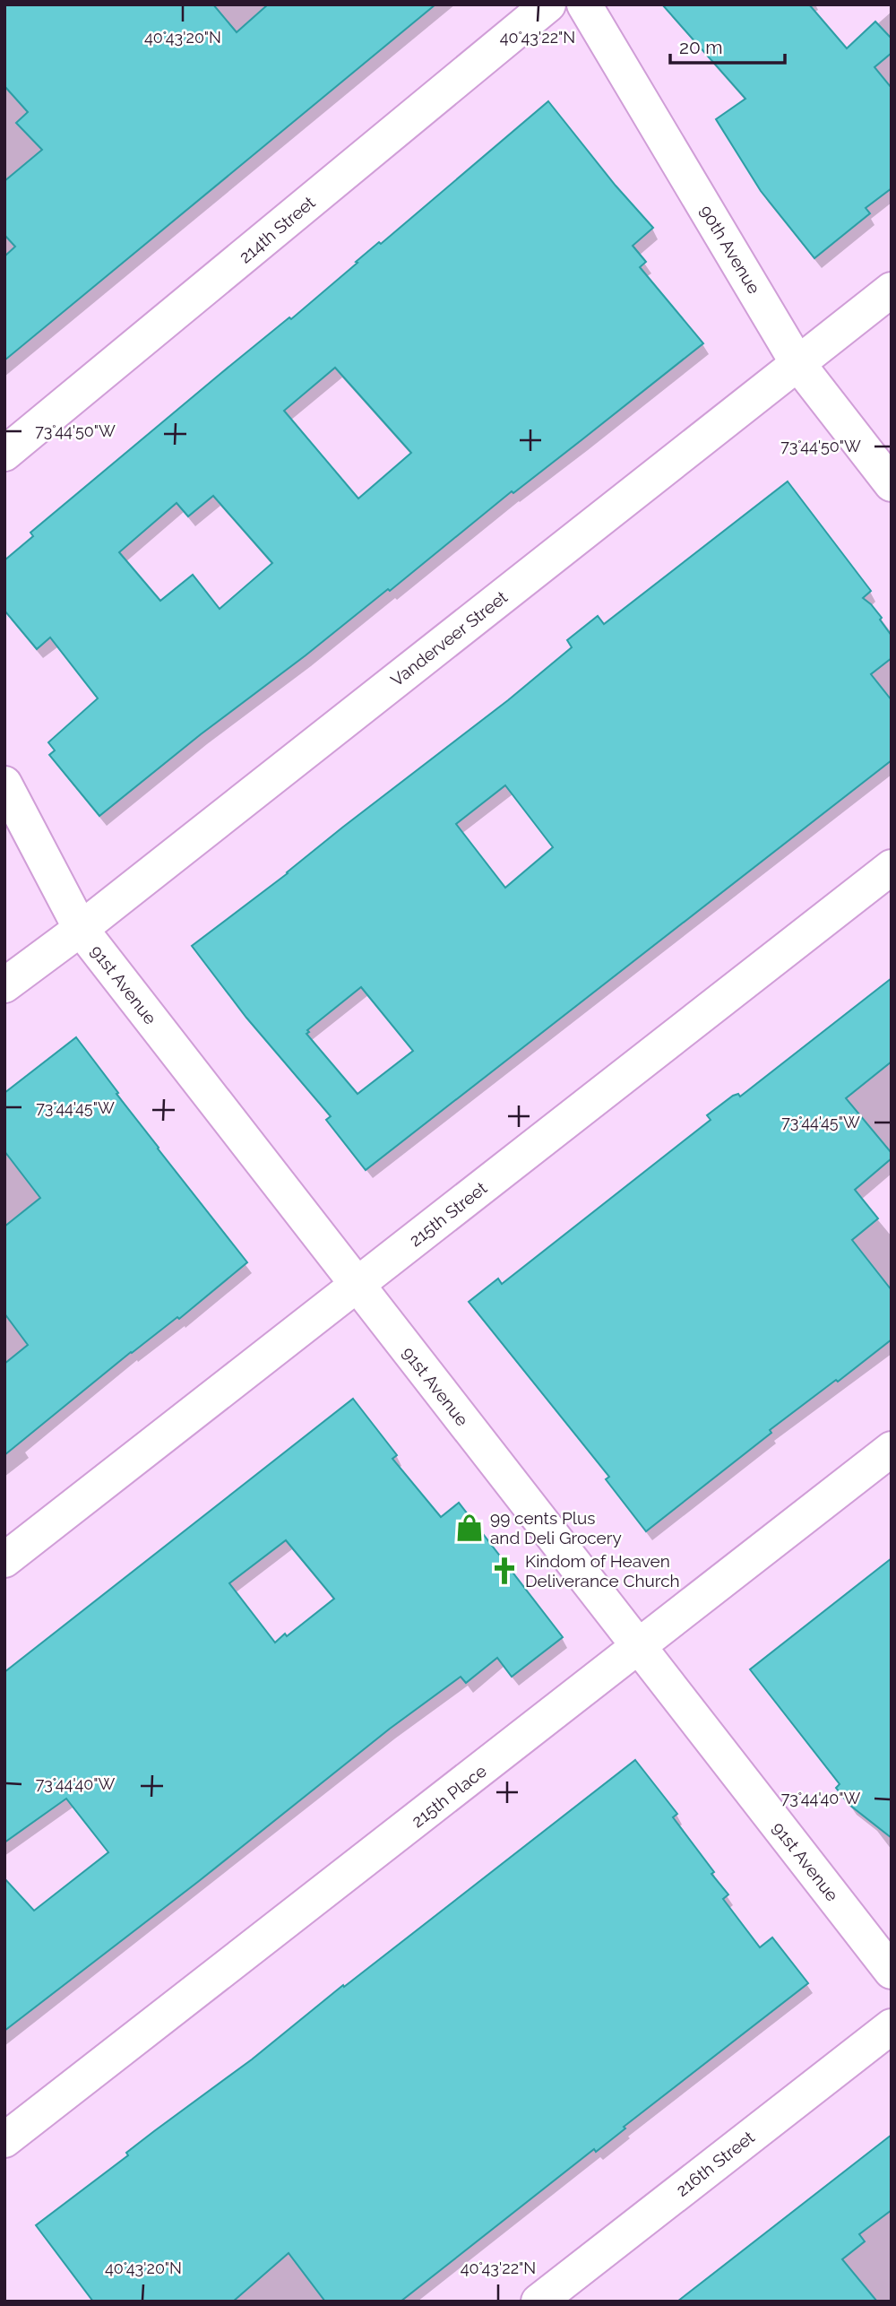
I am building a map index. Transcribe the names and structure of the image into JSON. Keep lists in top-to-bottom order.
{
  "streets": {
    "street": [
      "214th Street",
      "90th Avenue",
      "Vanderveer Street",
      "91st Avenue",
      "215th Street",
      "215th Place",
      "216th Street"
    ]
  },
  "crossings": [
    ["90th Avenue", "Vanderveer Street"],
    ["Vanderveer Street", "91st Avenue"],
    ["91st Avenue", "215th Street"],
    ["91st Avenue", "215th Place"]
  ],
  "places": {
    "shop": ["99 cents Plus and Deli Grocery"],
    "church": ["Kindom of Heaven Deliverance Church"]
  },
  "scale_bar": "20 m",
  "coordinates": [
    "40°43'20\"N",
    "40°43'22\"N",
    "73°44'50\"W",
    "73°44'45\"W",
    "73°44'40\"W"
  ]
}
